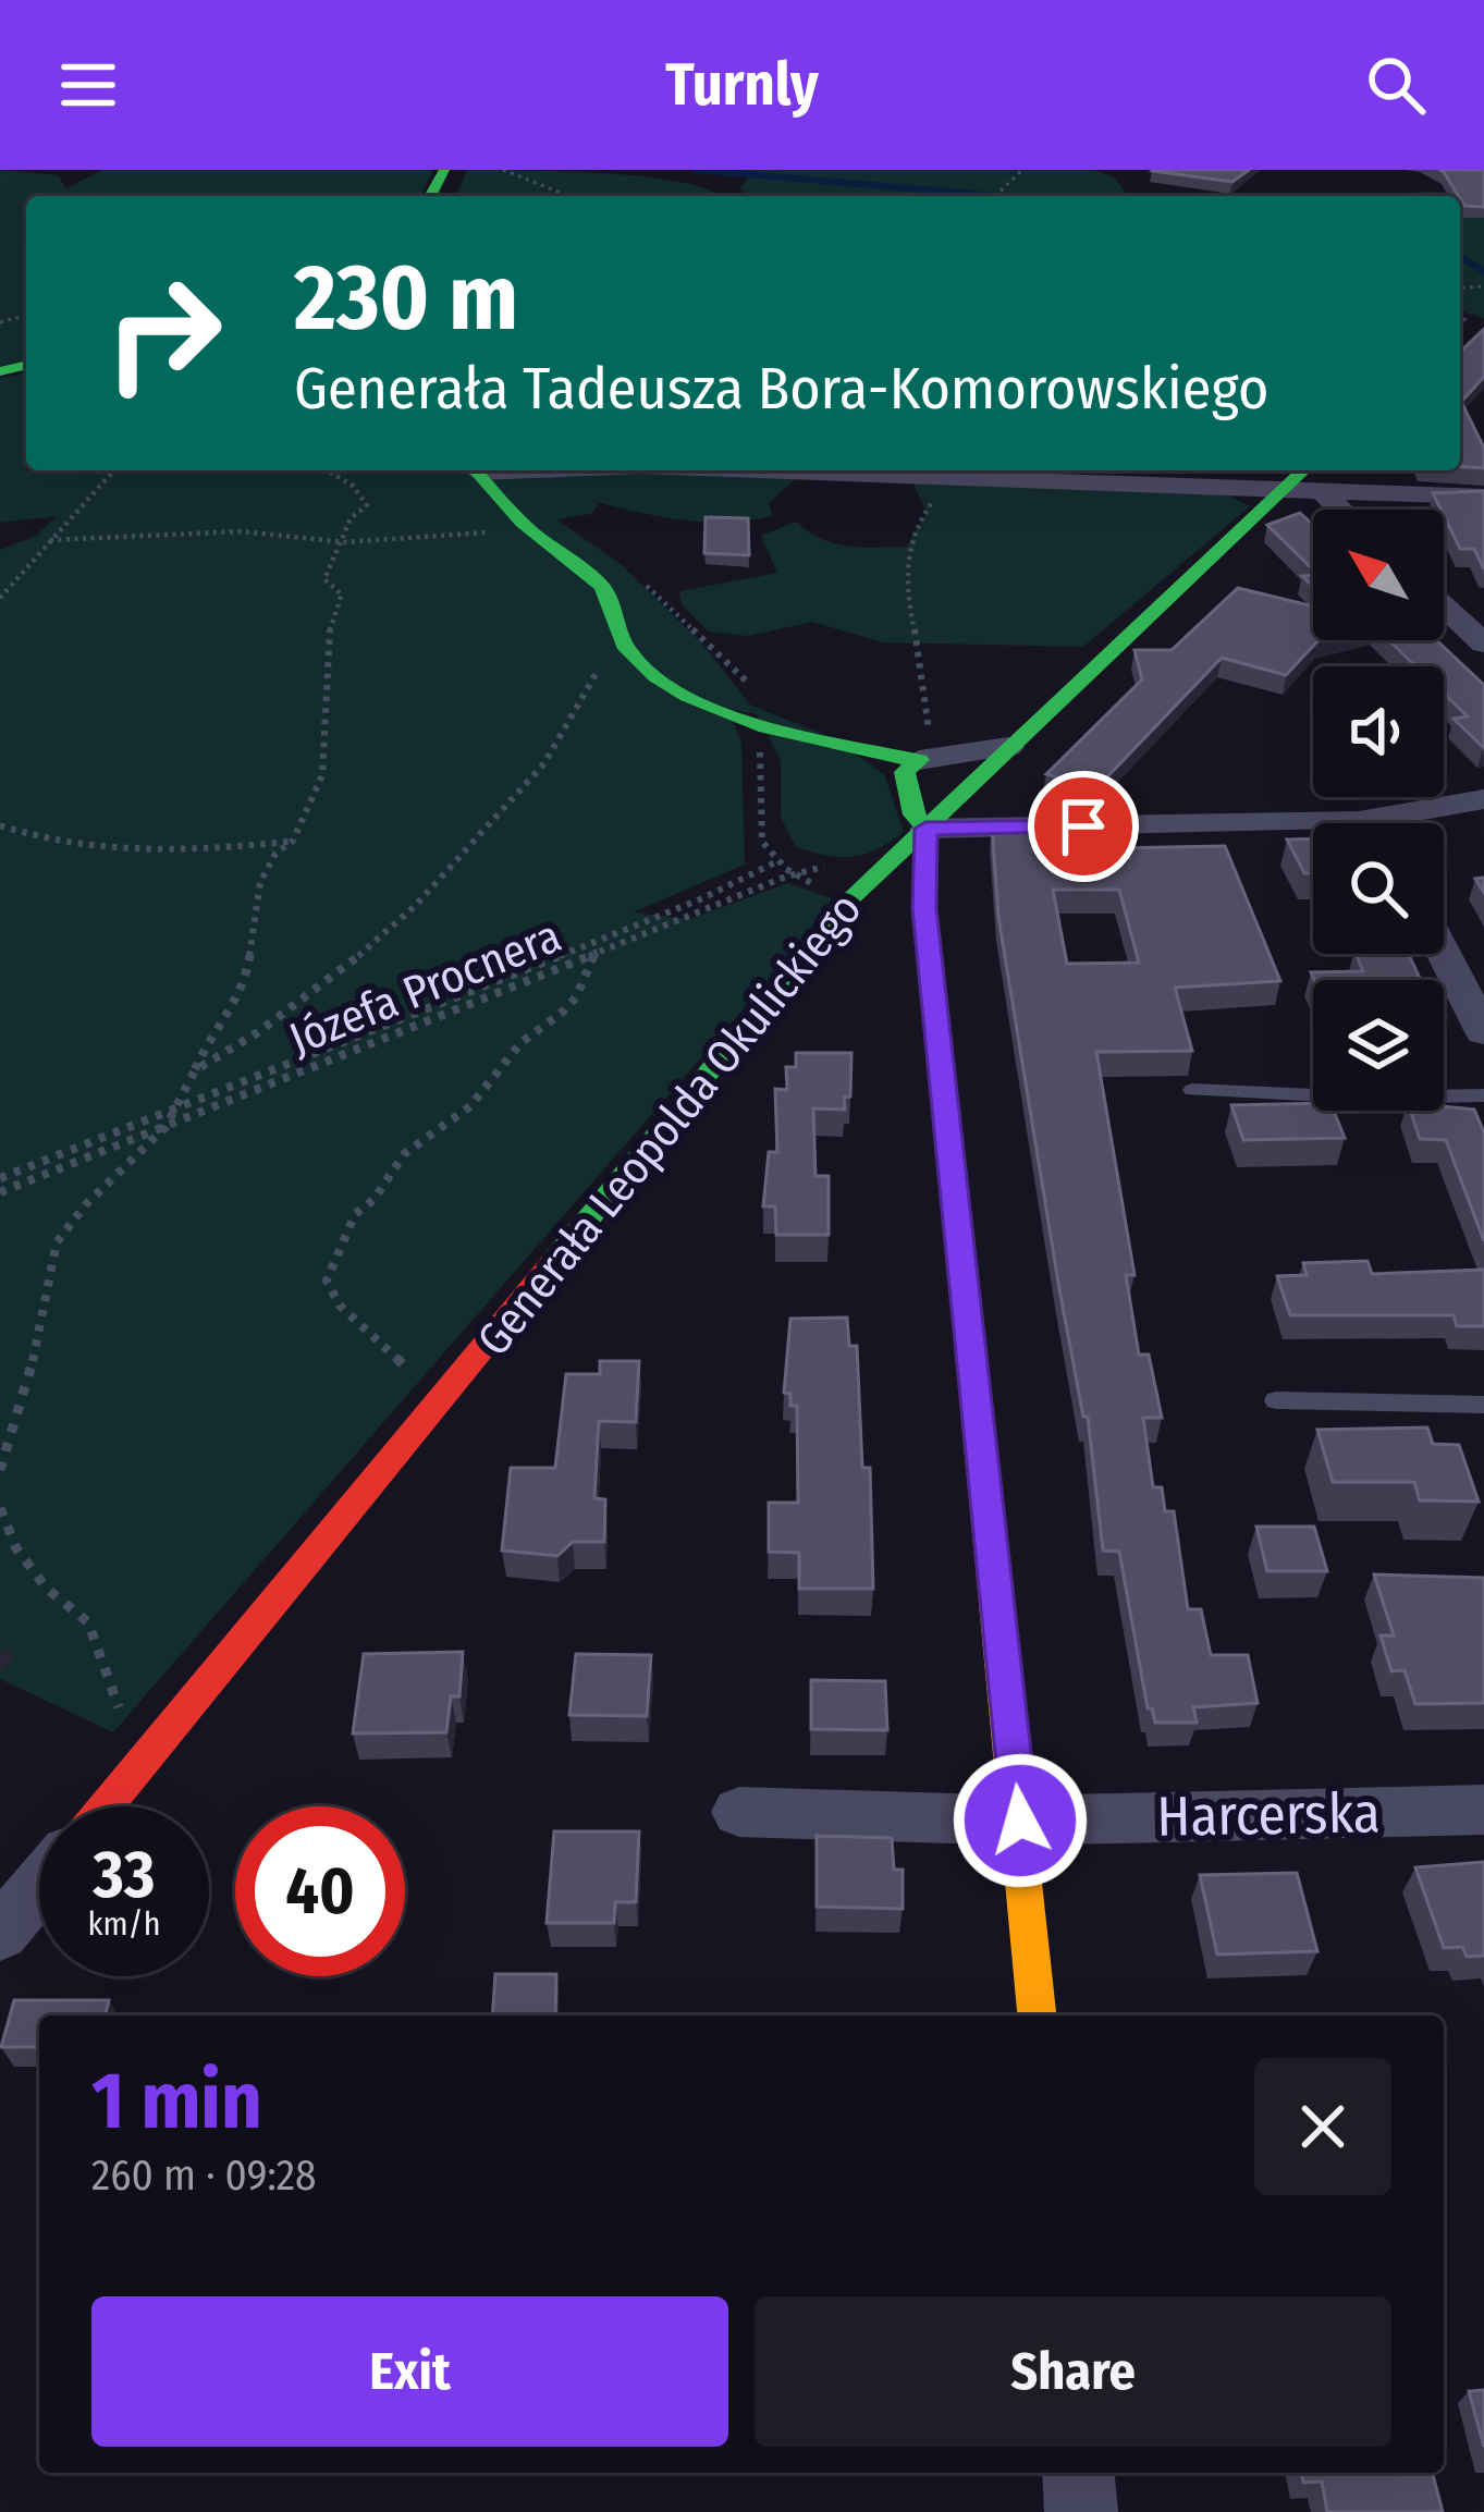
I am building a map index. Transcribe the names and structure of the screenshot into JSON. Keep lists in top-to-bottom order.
{
  "streets": {
    "street": ["Generała Leopolda Okulickiego", "Harcerska"],
    "path": ["Józefa Procnera"]
  },
  "crossings": [
    ["Józefa Procnera", "Generała Leopolda Okulickiego"]
  ],
  "north": "top left",
  "page": {
    "header": "Turnly",
    "turn": ["230 m", "Generała Tadeusza Bora-Komorowskiego"],
    "speed": "33 km/h",
    "limit": "40",
    "heading": ["1 min", "260 m · 09:28"],
    "buttons": ["Exit", "Share"]
  }
}
